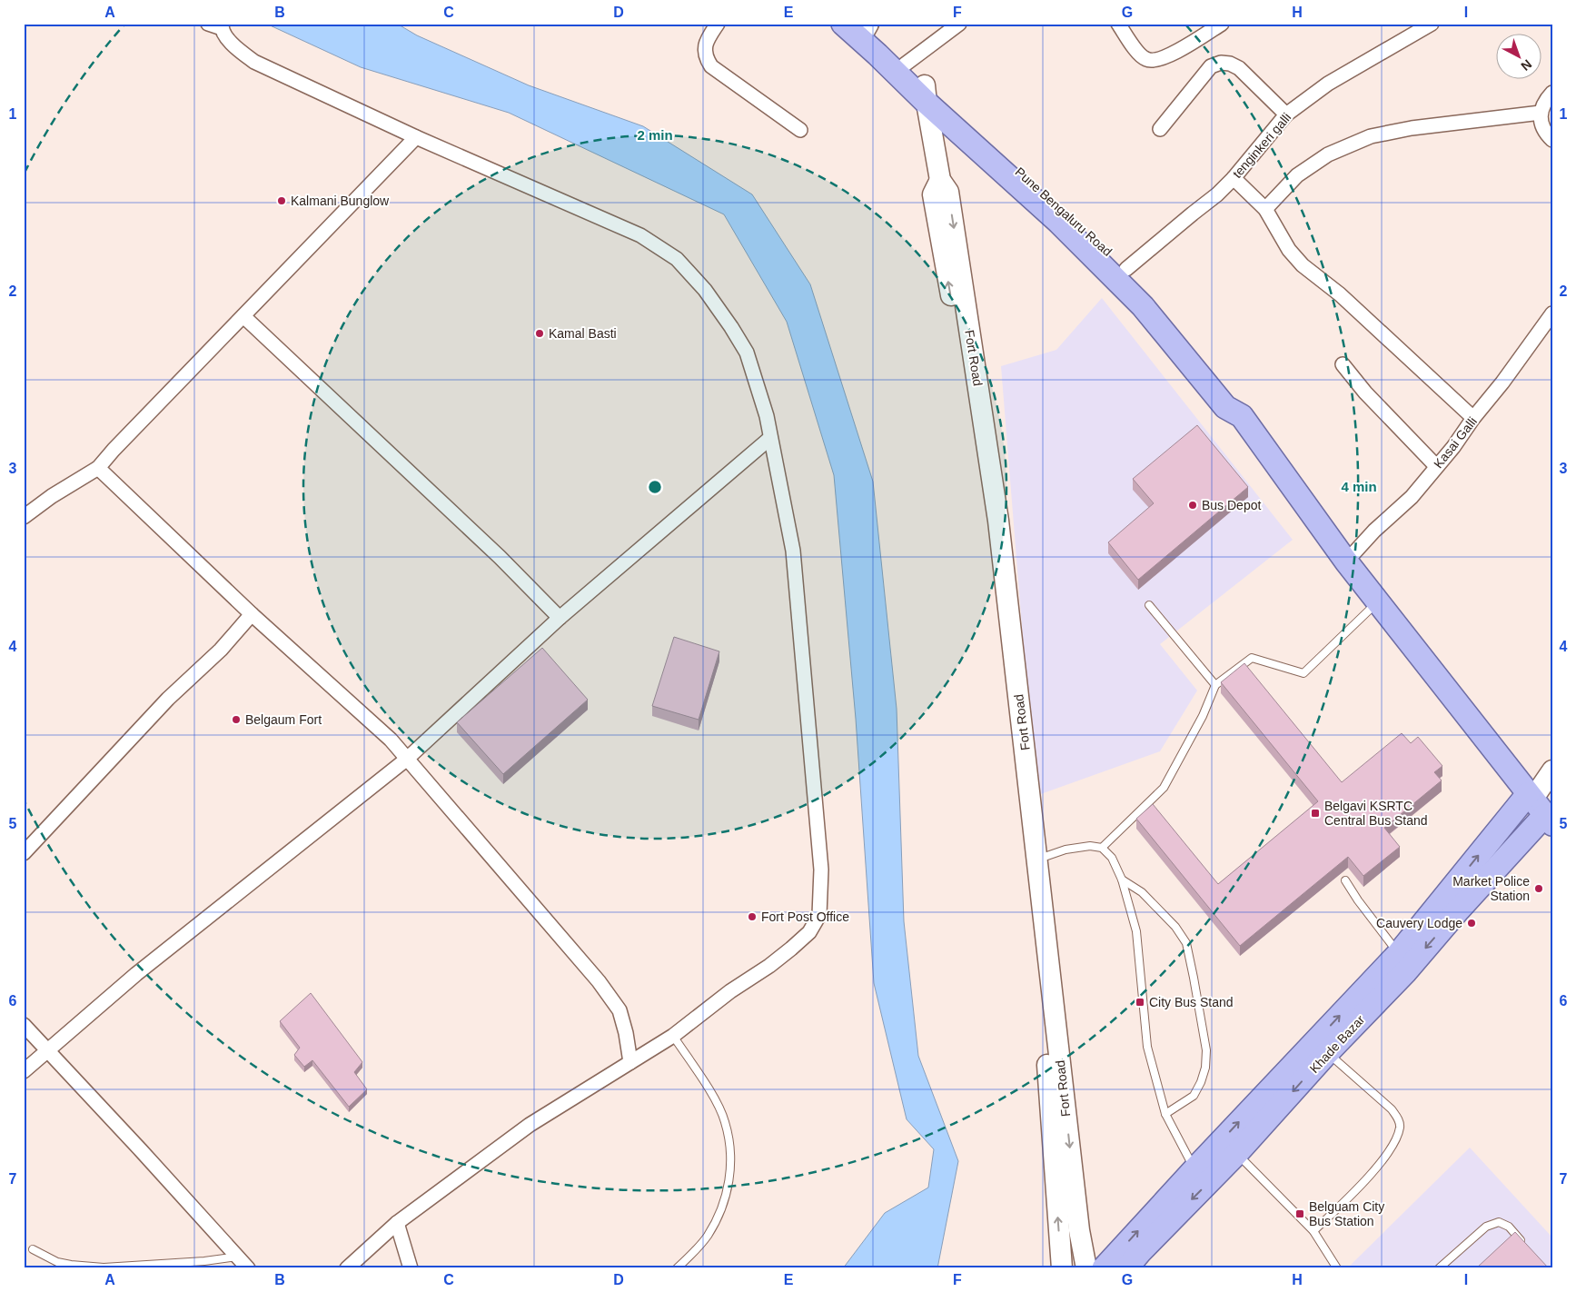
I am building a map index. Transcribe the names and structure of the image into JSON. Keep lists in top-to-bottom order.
{
  "streets": {
    "main road": ["Pune Bengaluru Road", "Fort Road", "Khade Bazar"],
    "street": ["tenginkeri galli", "Kasai Galli"]
  },
  "crossings": [
    ["tenginkeri galli", "Pune Bengaluru Road"],
    ["Pune Bengaluru Road", "Fort Road"]
  ],
  "places": {
    "other": [
      "Kalmani Bunglow",
      "Kamal Basti",
      "Bus Depot",
      "Belgaum Fort",
      "Market Police Station",
      "Fort Post Office",
      "Cauvery Lodge"
    ],
    "transit": ["Belgavi KSRTC Central Bus Stand", "City Bus Stand", "Belguam City Bus Station"]
  },
  "north": "bottom right",
  "grid": {
    "columns": [
      "A",
      "B",
      "C",
      "D",
      "E",
      "F",
      "G",
      "H",
      "I"
    ],
    "rows": [
      "1",
      "2",
      "3",
      "4",
      "5",
      "6",
      "7"
    ]
  },
  "rings": ["2 min", "4 min"]
}
